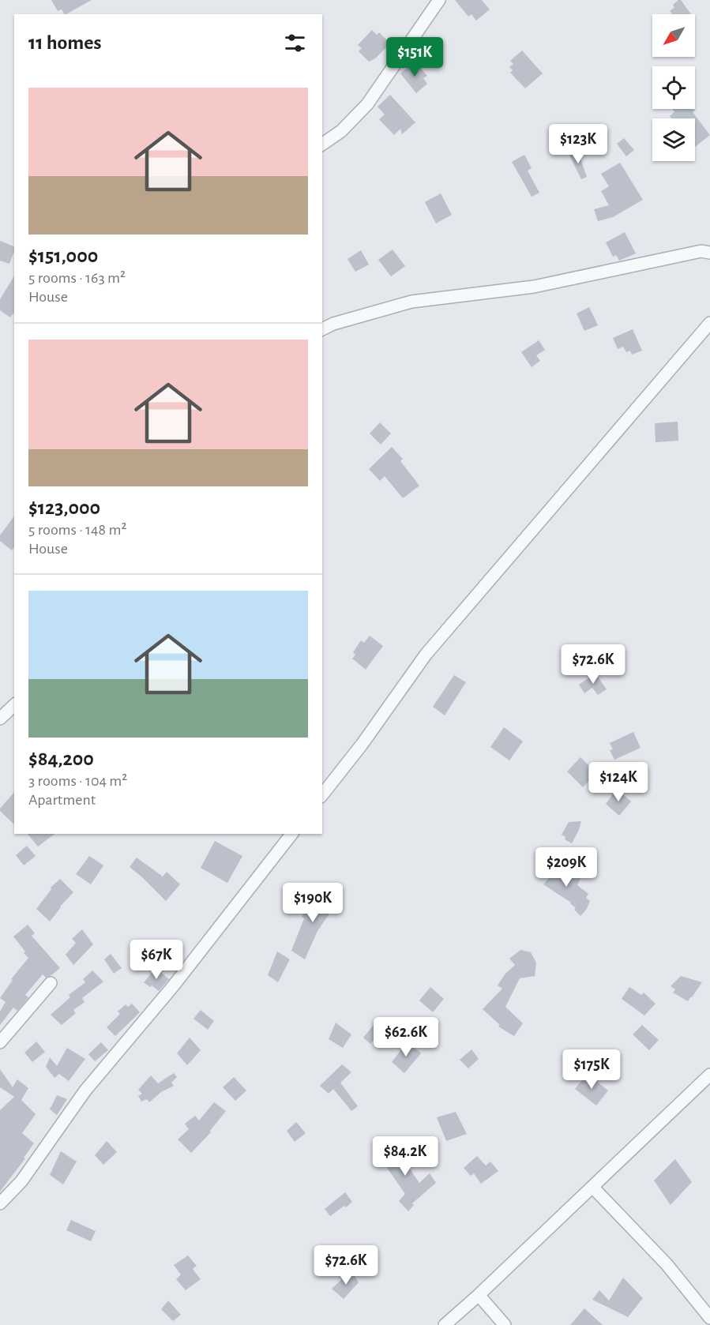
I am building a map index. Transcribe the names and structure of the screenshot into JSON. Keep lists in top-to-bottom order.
{
  "north": "bottom left",
  "page": {
    "heading": "11 homes",
    "price": [
      "$151K",
      "$123K",
      "$72.6K",
      "$124K",
      "$209K",
      "$190K",
      "$67K",
      "$62.6K",
      "$175K",
      "$84.2K",
      "$72.6K"
    ],
    "list": [
      {
        "name": "$151,000",
        "note": "5 rooms · 163 m² · House"
      },
      {
        "name": "$123,000",
        "note": "5 rooms · 148 m² · House"
      },
      {
        "name": "$84,200",
        "note": "3 rooms · 104 m² · Apartment"
      }
    ]
  }
}
